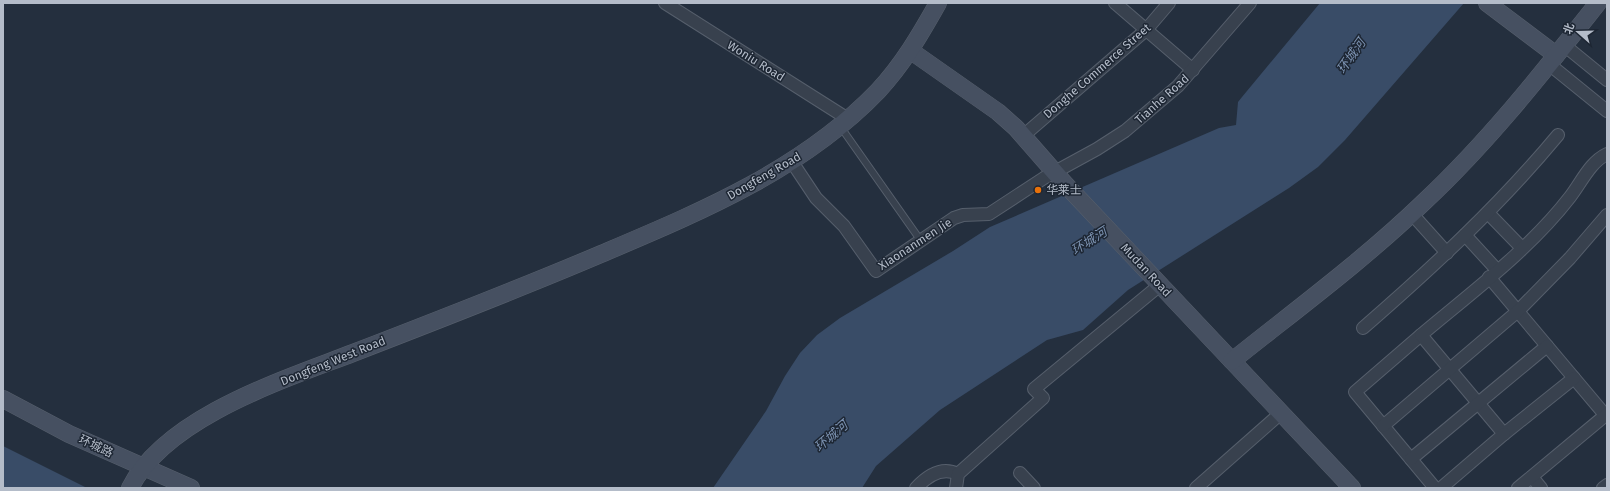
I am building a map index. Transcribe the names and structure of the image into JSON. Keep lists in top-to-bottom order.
{
  "streets": {
    "street": [
      "Woniu Road",
      "Donghe Commerce Street",
      "Tianhe Road",
      "Dongfeng Road",
      "Xiaonanmen Jie",
      "Mudan Road",
      "Dongfeng West Road",
      "环城路"
    ]
  },
  "crossings": [
    ["Woniu Road", "Dongfeng Road"],
    ["Donghe Commerce Street", "Mudan Road"],
    ["Tianhe Road", "Xiaonanmen Jie"],
    ["Tianhe Road", "Mudan Road"],
    ["Dongfeng Road", "Xiaonanmen Jie"],
    ["Dongfeng Road", "Mudan Road"],
    ["Dongfeng Road", "Dongfeng West Road"],
    ["Xiaonanmen Jie", "Mudan Road"],
    ["Dongfeng West Road", "环城路"]
  ],
  "water": ["环城河"],
  "places": ["华莱士"],
  "north": "left"
}
